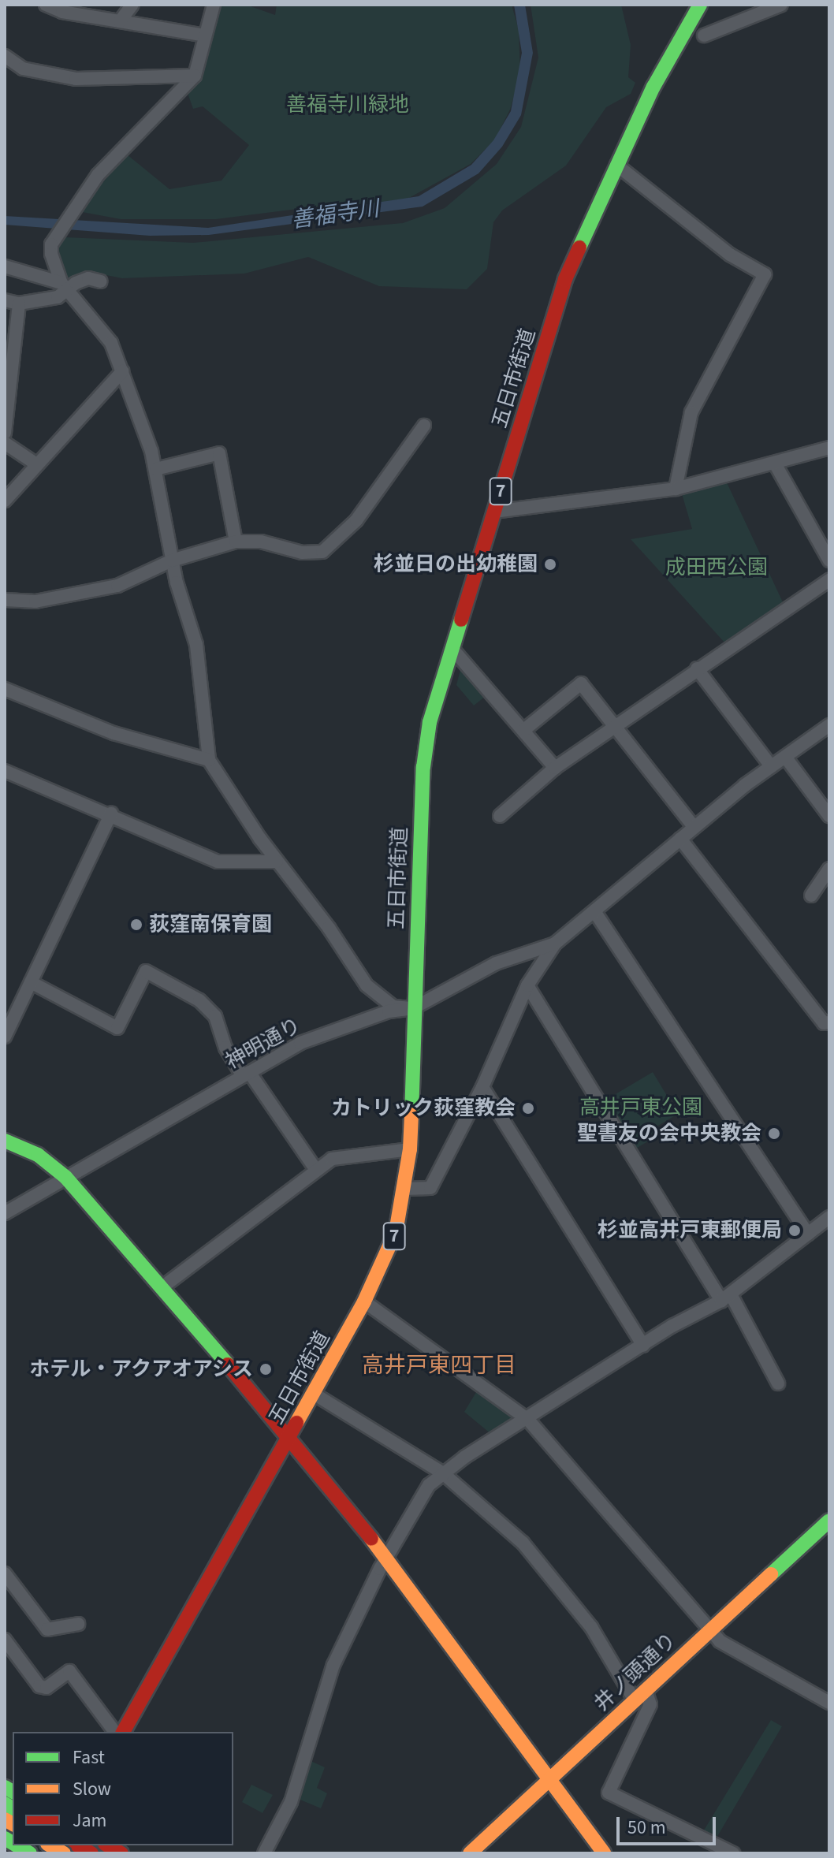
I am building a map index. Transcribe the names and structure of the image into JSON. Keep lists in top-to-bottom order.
{
  "streets": {
    "main road": ["五日市街道", "7", "井ノ頭通り"],
    "street": ["神明通り"]
  },
  "crossings": [
    ["五日市街道", "神明通り"]
  ],
  "districts": ["高井戸東四丁目"],
  "water": ["善福寺川"],
  "parks": ["善福寺川緑地", "成田西公園", "高井戸東公園"],
  "places": [
    "杉並日の出幼稚園",
    "荻窪南保育園",
    "カトリック荻窪教会",
    "聖書友の会中央教会",
    "杉並高井戸東郵便局",
    "ホテル・アクアオアシス"
  ],
  "legend": ["Fast", "Slow", "Jam"],
  "scale_bar": "50 m"
}
